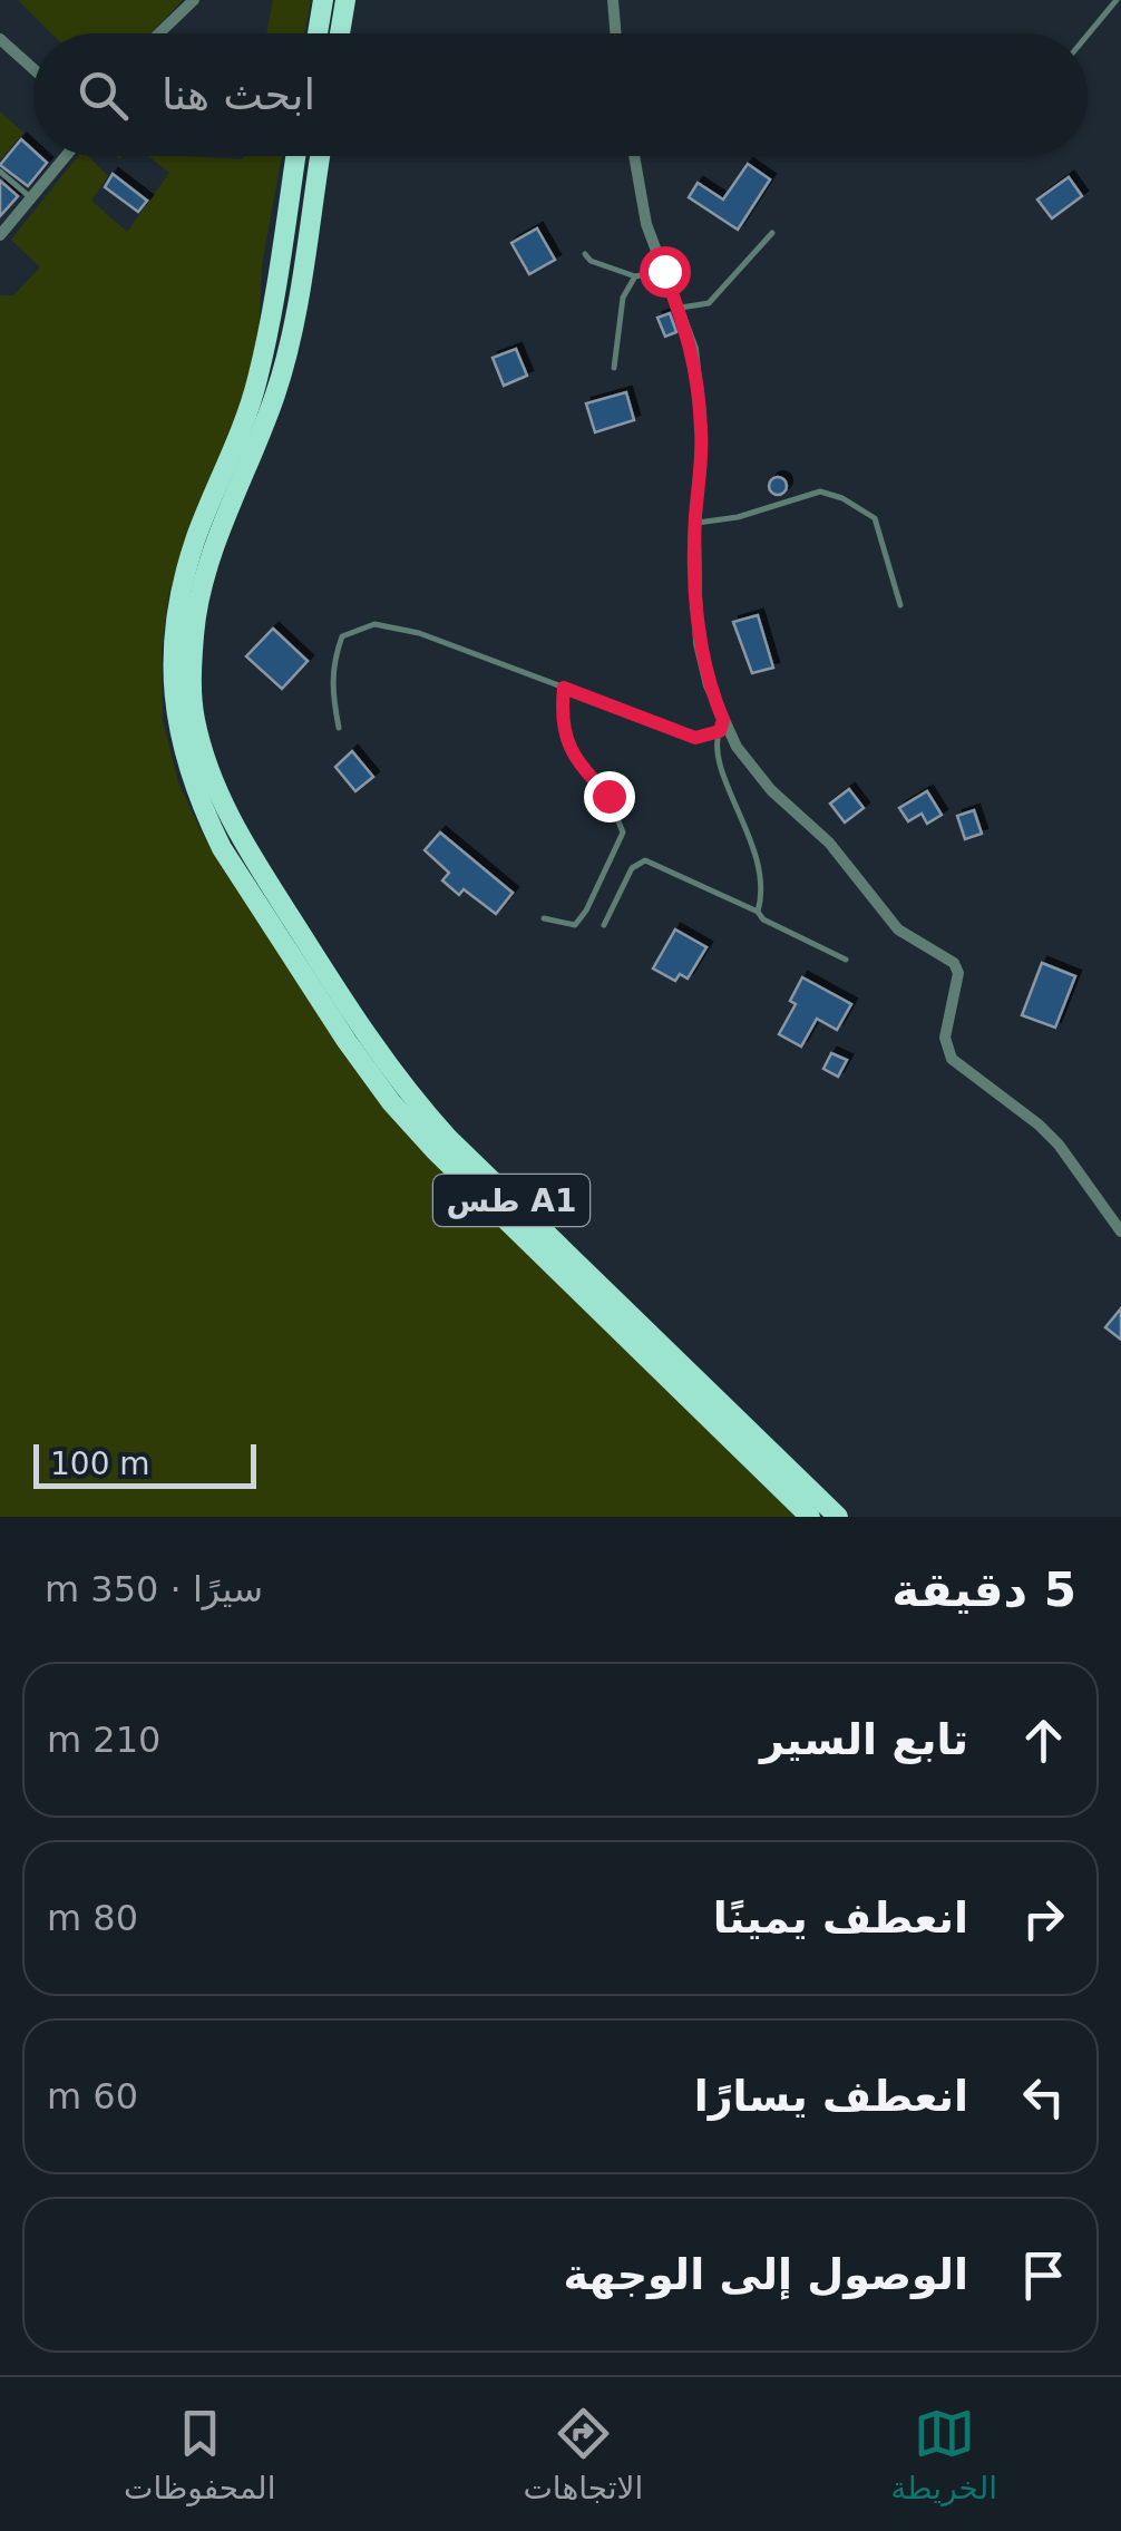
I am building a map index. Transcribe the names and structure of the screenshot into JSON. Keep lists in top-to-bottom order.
{
  "streets": {
    "highway": ["طس A1"]
  },
  "scale_bar": "100 m",
  "page": {
    "search": "ابحث هنا",
    "scale": "100 m",
    "heading": ["5 دقيقة", "سيرًا · 350 m"],
    "list": [
      ["تابع السير", "210 m"],
      ["انعطف يمينًا", "80 m"],
      ["انعطف يسارًا", "60 m"],
      "الوصول إلى الوجهة"
    ],
    "nav": ["الخريطة", "الاتجاهات", "المحفوظات"]
  }
}
